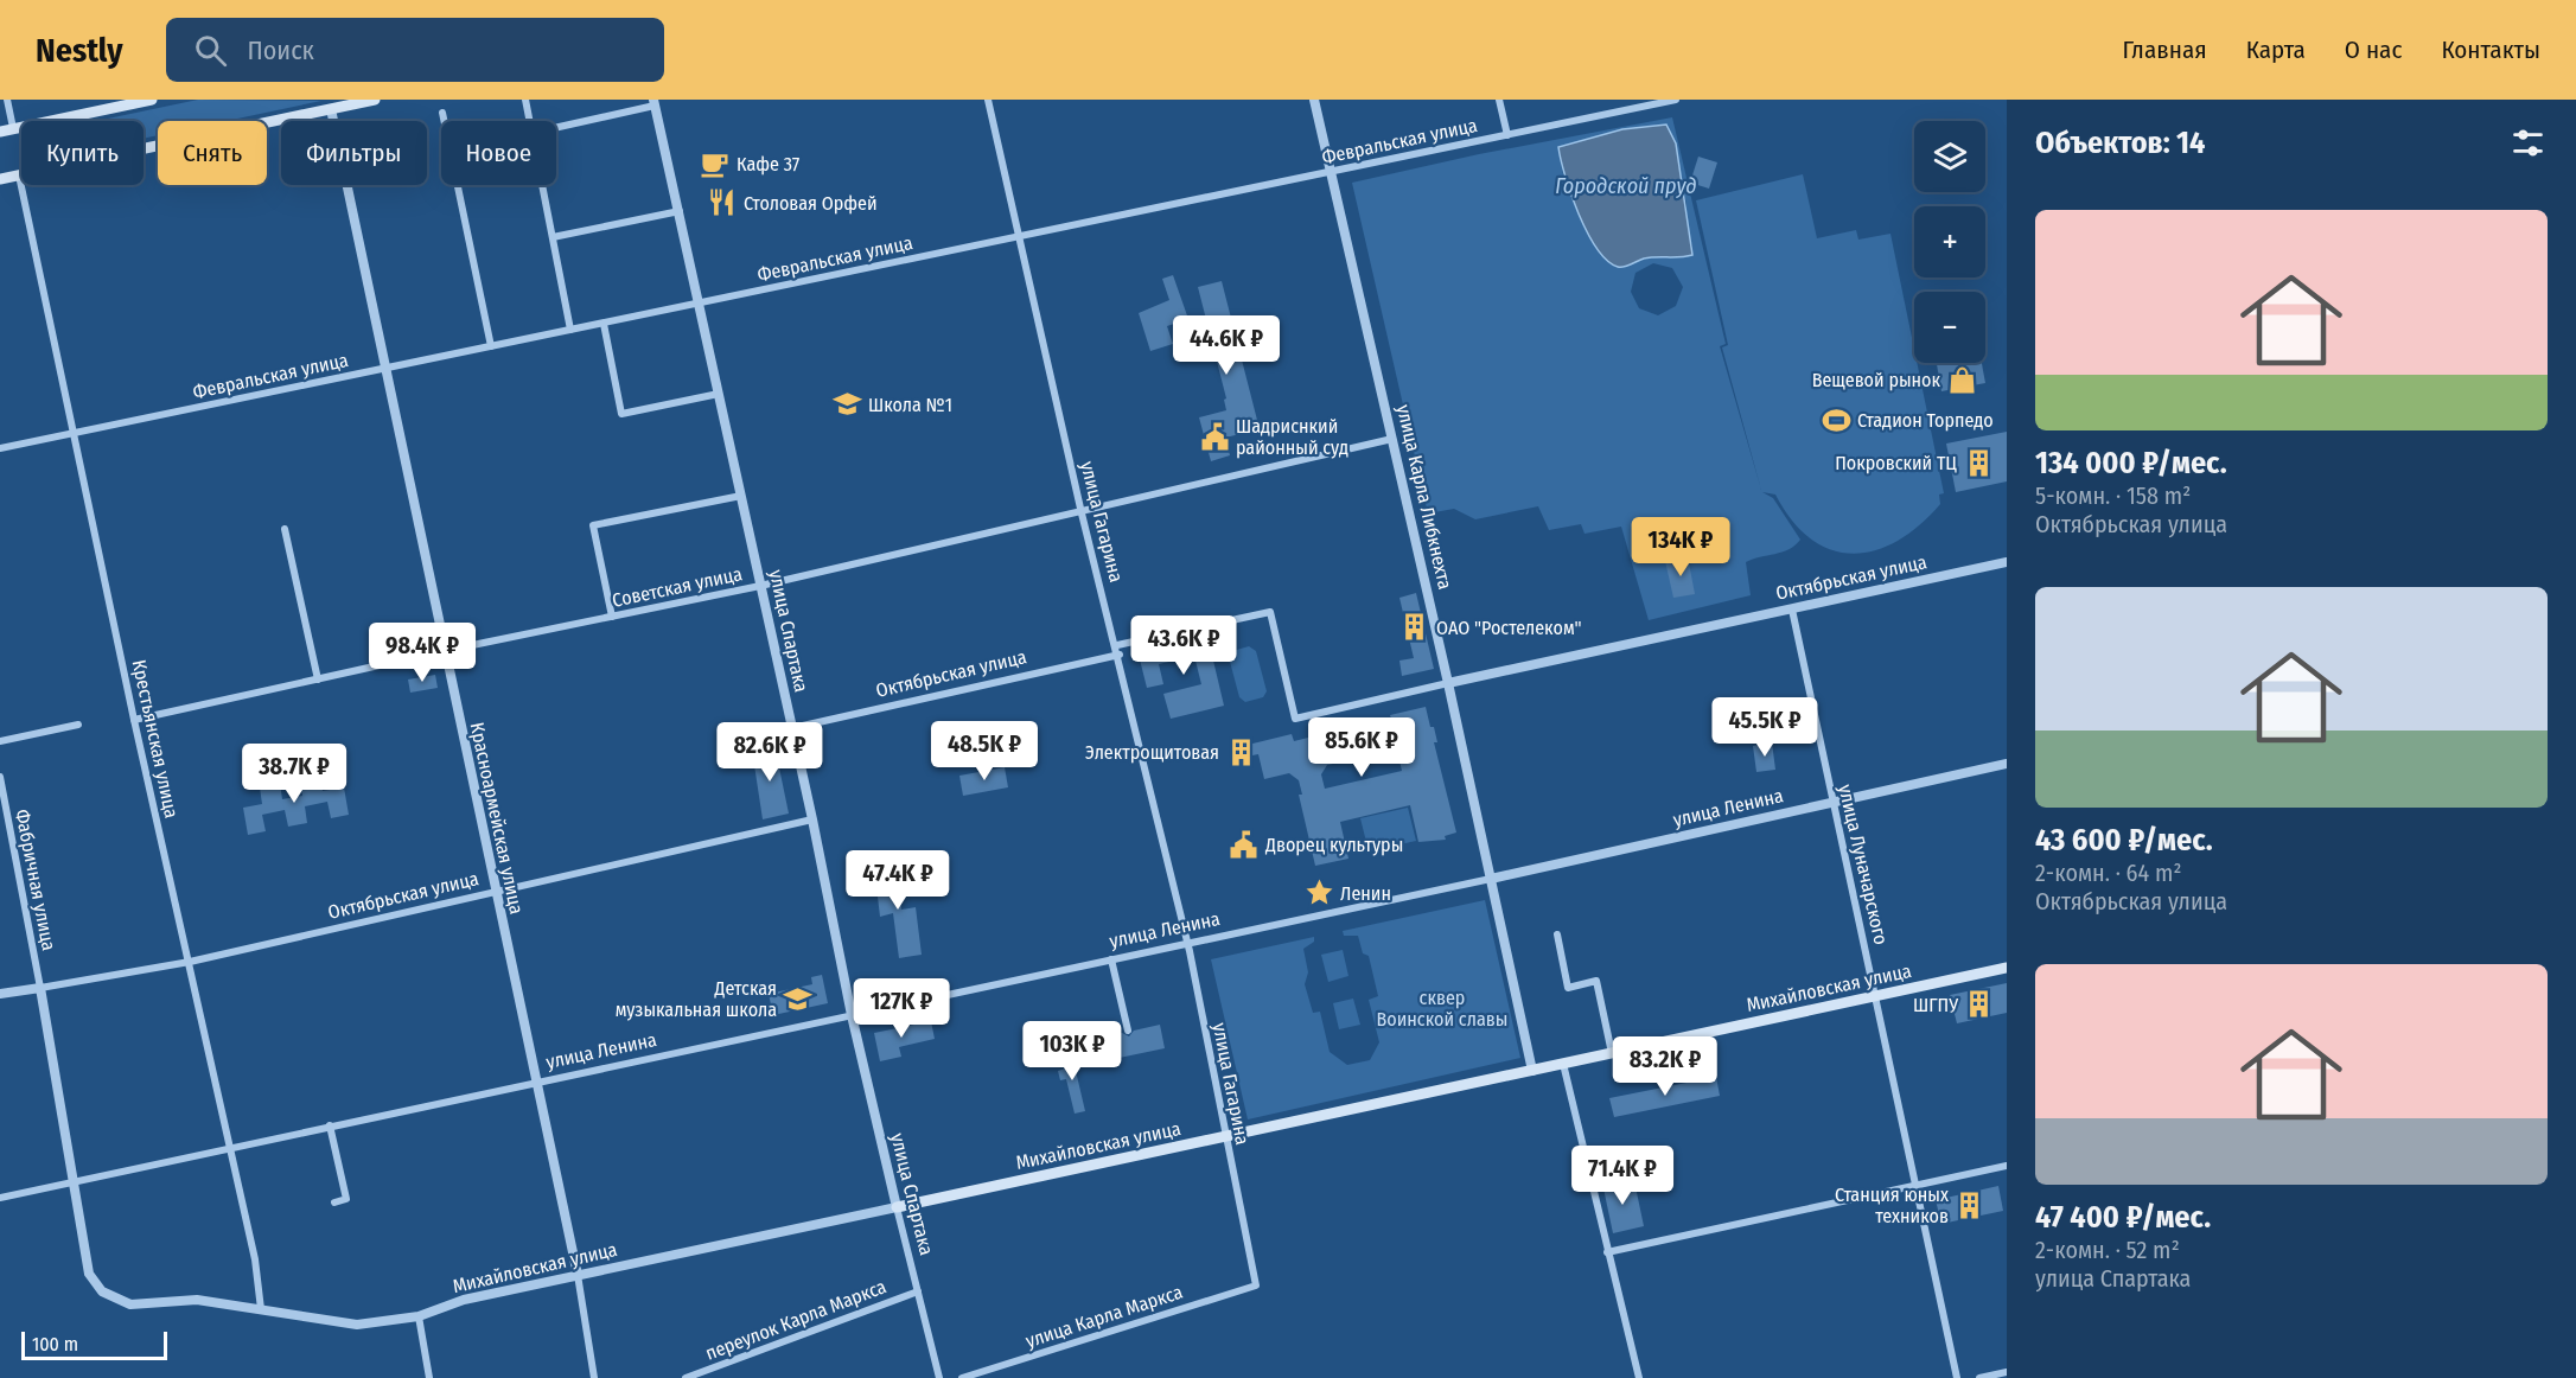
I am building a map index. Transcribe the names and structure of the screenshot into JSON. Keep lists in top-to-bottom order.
{
  "streets": {
    "main road": ["Михайловская улица"],
    "street": [
      "Февральская улица",
      "улица Карла Либкнехта",
      "улица Гагарина",
      "Октябрьская улица",
      "Советская улица",
      "улица Спартака",
      "Крестьянская улица",
      "улица Ленина",
      "Красноармейская улица",
      "улица Луначарского",
      "Фабричная улица",
      "улица Карла Маркса",
      "переулок Карла Маркса"
    ]
  },
  "crossings": [
    ["Февральская улица", "улица Карла Либкнехта"],
    ["Февральская улица", "улица Гагарина"],
    ["Февральская улица", "улица Спартака"],
    ["Февральская улица", "Крестьянская улица"],
    ["Февральская улица", "Красноармейская улица"],
    ["улица Карла Либкнехта", "Октябрьская улица"],
    ["улица Карла Либкнехта", "Советская улица"],
    ["улица Карла Либкнехта", "улица Ленина"],
    ["улица Карла Либкнехта", "Михайловская улица"],
    ["улица Гагарина", "Октябрьская улица"],
    ["улица Гагарина", "Советская улица"],
    ["улица Гагарина", "улица Ленина"],
    ["улица Гагарина", "Михайловская улица"],
    ["улица Гагарина", "улица Карла Маркса"],
    ["Октябрьская улица", "улица Спартака"],
    ["Октябрьская улица", "Крестьянская улица"],
    ["Октябрьская улица", "Красноармейская улица"],
    ["Октябрьская улица", "улица Луначарского"],
    ["Октябрьская улица", "Фабричная улица"],
    ["Октябрьская улица", "Михайловская улица"],
    ["Советская улица", "улица Спартака"],
    ["Советская улица", "Крестьянская улица"],
    ["Советская улица", "Красноармейская улица"],
    ["улица Спартака", "улица Ленина"],
    ["улица Спартака", "Михайловская улица"],
    ["улица Спартака", "переулок Карла Маркса"],
    ["Крестьянская улица", "улица Ленина"],
    ["Крестьянская улица", "Михайловская улица"],
    ["улица Ленина", "Красноармейская улица"],
    ["улица Ленина", "улица Луначарского"],
    ["улица Ленина", "Михайловская улица"],
    ["Красноармейская улица", "Михайловская улица"],
    ["улица Луначарского", "Михайловская улица"],
    ["Фабричная улица", "Михайловская улица"]
  ],
  "water": ["Городской пруд"],
  "parks": ["сквер Воинской славы"],
  "places": {
    "cafe": ["Кафе 37"],
    "restaurant": ["Столовая Орфей"],
    "shop": ["Вещевой рынок"],
    "school or university": ["Школа №1", "Детская музыкальная школа"],
    "sports": ["Стадион Торпедо"],
    "public building": ["Шадриснкий районный суд", "Дворец культуры"],
    "building": [
      "Покровский ТЦ",
      "ОАО \"Ростелеком\"",
      "Электрощитовая",
      "ШГПУ",
      "Станция юных техников"
    ],
    "place": ["Ленин"]
  },
  "scale_bar": "100 m",
  "page": {
    "header": "Nestly",
    "search": "Поиск",
    "nav": [
      "Главная",
      "Карта",
      "О нас",
      "Контакты"
    ],
    "heading": "Объектов: 14",
    "map_buttons": ["+", "−"],
    "chip": [
      "Купить",
      "Снять",
      "Фильтры",
      "Новое"
    ],
    "list": [
      {
        "name": "134 000 ₽/мес.",
        "note": "5-комн. · 158 m² · Октябрьская улица"
      },
      {
        "name": "43 600 ₽/мес.",
        "note": "2-комн. · 64 m² · Октябрьская улица"
      },
      {
        "name": "47 400 ₽/мес.",
        "note": "2-комн. · 52 m² · улица Спартака"
      }
    ],
    "price": [
      "44.6K ₽",
      "134K ₽",
      "43.6K ₽",
      "98.4K ₽",
      "45.5K ₽",
      "85.6K ₽",
      "48.5K ₽",
      "82.6K ₽",
      "38.7K ₽",
      "47.4K ₽",
      "127K ₽",
      "103K ₽",
      "83.2K ₽",
      "71.4K ₽"
    ],
    "scale": "100 m"
  }
}
